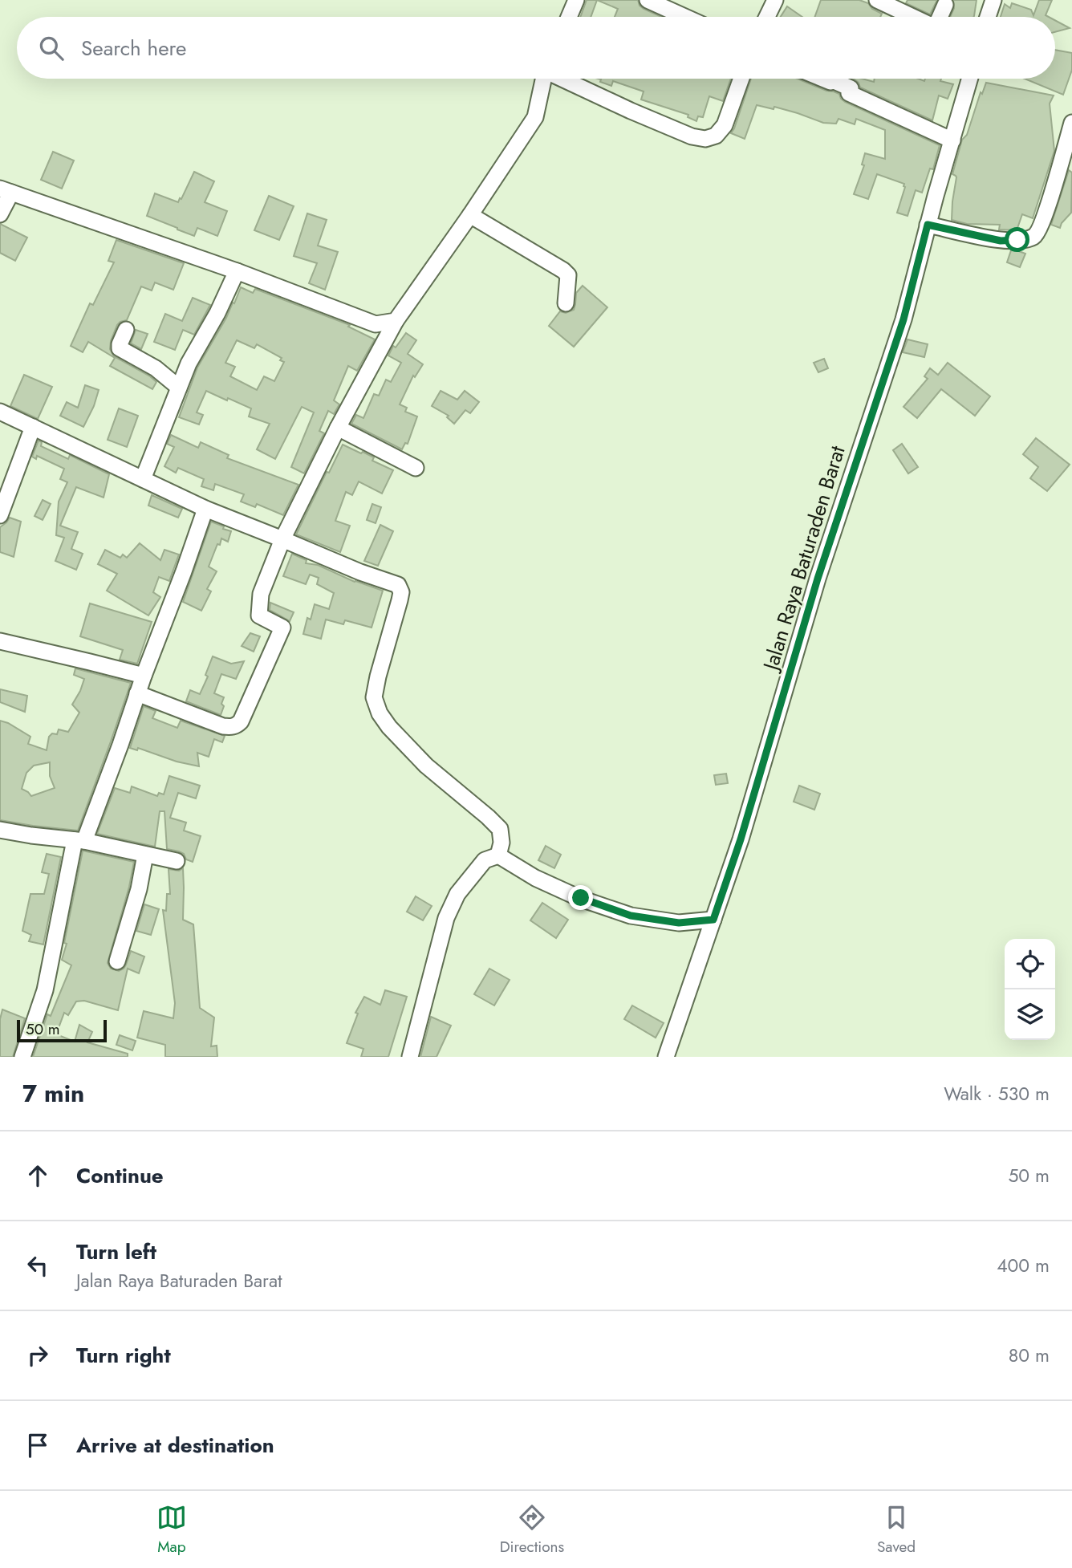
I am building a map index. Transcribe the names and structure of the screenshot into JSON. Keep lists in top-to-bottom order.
{
  "streets": {
    "street": ["Jalan Raya Baturaden Barat"]
  },
  "scale_bar": "50 m",
  "page": {
    "search": "Search here",
    "scale": "50 m",
    "heading": ["7 min", "Walk · 530 m"],
    "list": [
      ["Continue", "50 m"],
      ["Turn left", "Jalan Raya Baturaden Barat", "400 m"],
      ["Turn right", "80 m"],
      "Arrive at destination"
    ],
    "nav": ["Map", "Directions", "Saved"]
  }
}
